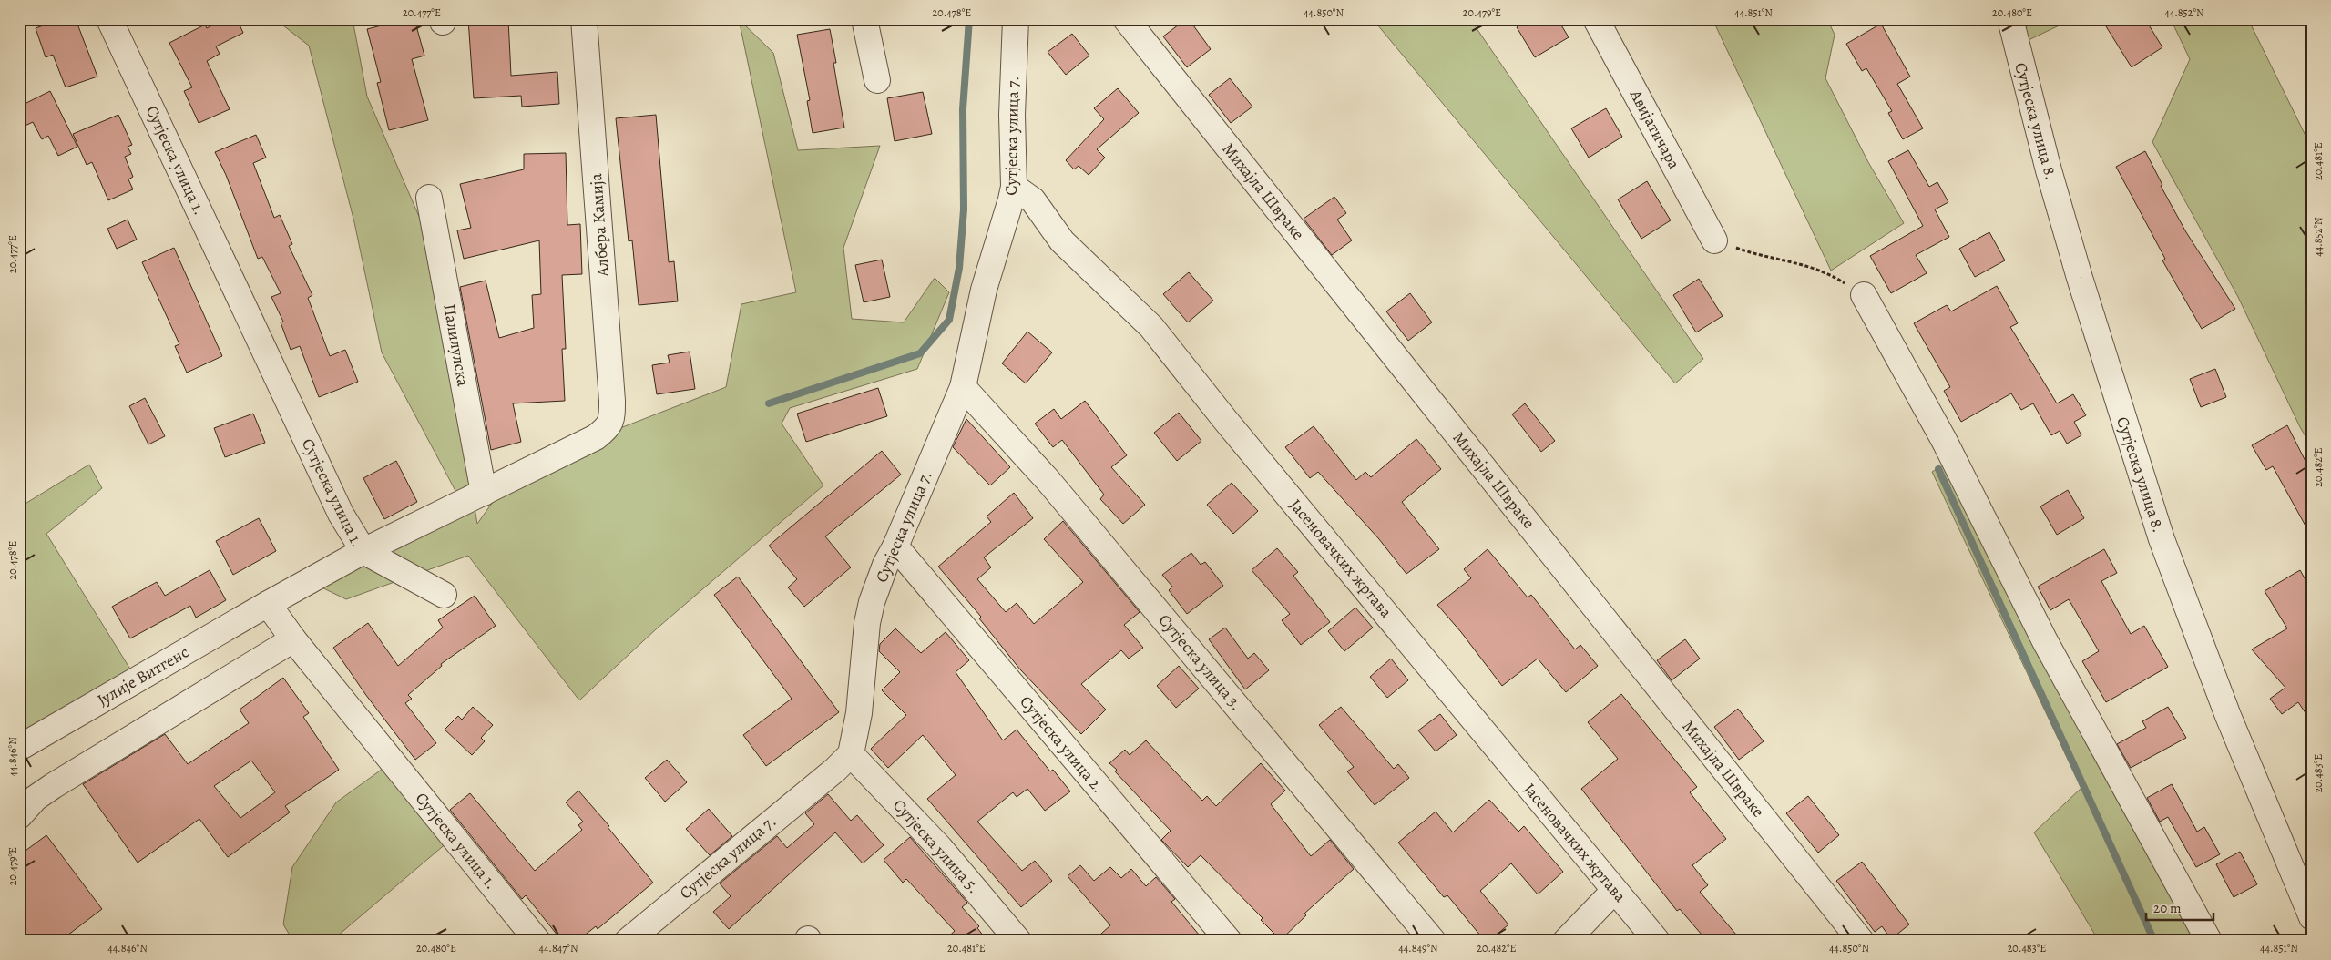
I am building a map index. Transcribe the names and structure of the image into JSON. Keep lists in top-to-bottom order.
{
  "streets": {
    "street": [
      "Сутјеска улица 8.",
      "Авијатичара",
      "Сутјеска улица 7.",
      "Сутјеска улица 1.",
      "Михајла Швраке",
      "Албера Камија",
      "Палилулска",
      "Јасеновачких жртава",
      "Сутјеска улица 3.",
      "Јулије Витгенс",
      "Сутјеска улица 2.",
      "Сутјеска улица 5."
    ]
  },
  "crossings": [
    ["Сутјеска улица 7.", "Јасеновачких жртава"],
    ["Сутјеска улица 7.", "Сутјеска улица 3."],
    ["Сутјеска улица 7.", "Сутјеска улица 2."],
    ["Сутјеска улица 7.", "Сутјеска улица 5."],
    ["Сутјеска улица 1.", "Јулије Витгенс"],
    ["Албера Камија", "Палилулска"]
  ],
  "scale_bar": "20 m",
  "coordinates": [
    "20.477°E",
    "20.478°E",
    "44.850°N",
    "20.479°E",
    "44.851°N",
    "20.480°E",
    "44.852°N",
    "20.481°E",
    "20.482°E",
    "44.846°N",
    "20.483°E",
    "44.847°N",
    "44.849°N"
  ]
}
